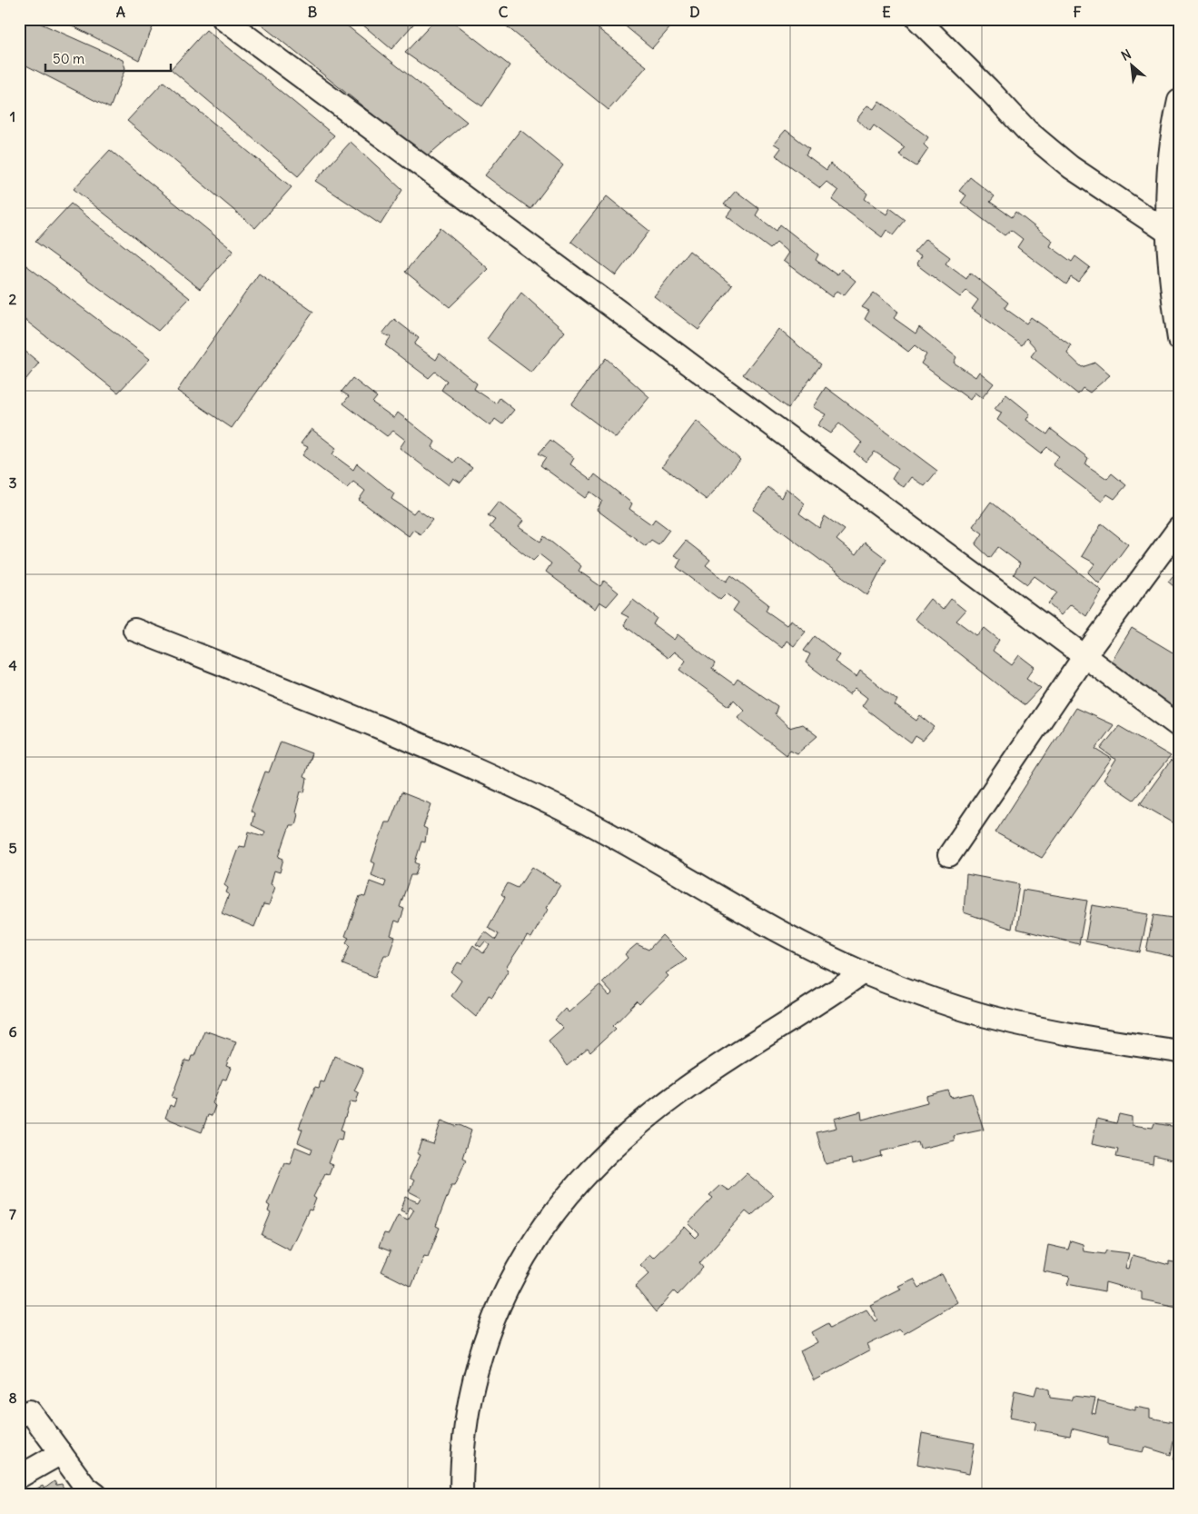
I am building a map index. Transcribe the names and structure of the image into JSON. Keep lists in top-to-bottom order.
{
  "scale_bar": "50 m",
  "north": "top left",
  "grid": {
    "columns": [
      "A",
      "B",
      "C",
      "D",
      "E",
      "F"
    ],
    "rows": [
      "1",
      "2",
      "3",
      "4",
      "5",
      "6",
      "7",
      "8"
    ]
  }
}
